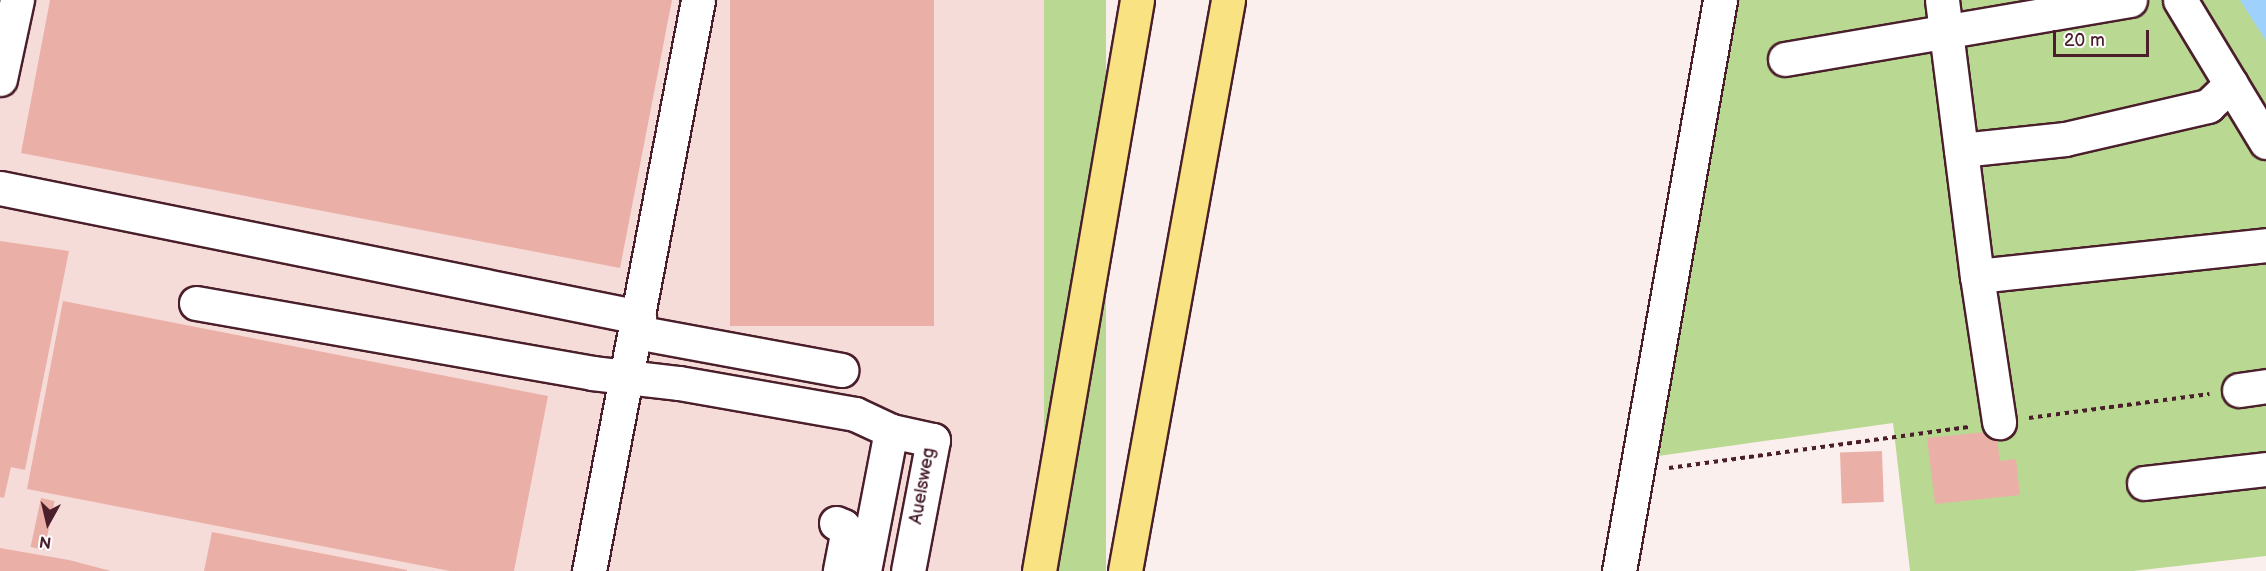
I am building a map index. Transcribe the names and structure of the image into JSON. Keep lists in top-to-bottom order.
{
  "streets": {
    "street": ["Auelsweg"]
  },
  "scale_bar": "20 m",
  "north": "bottom"
}
